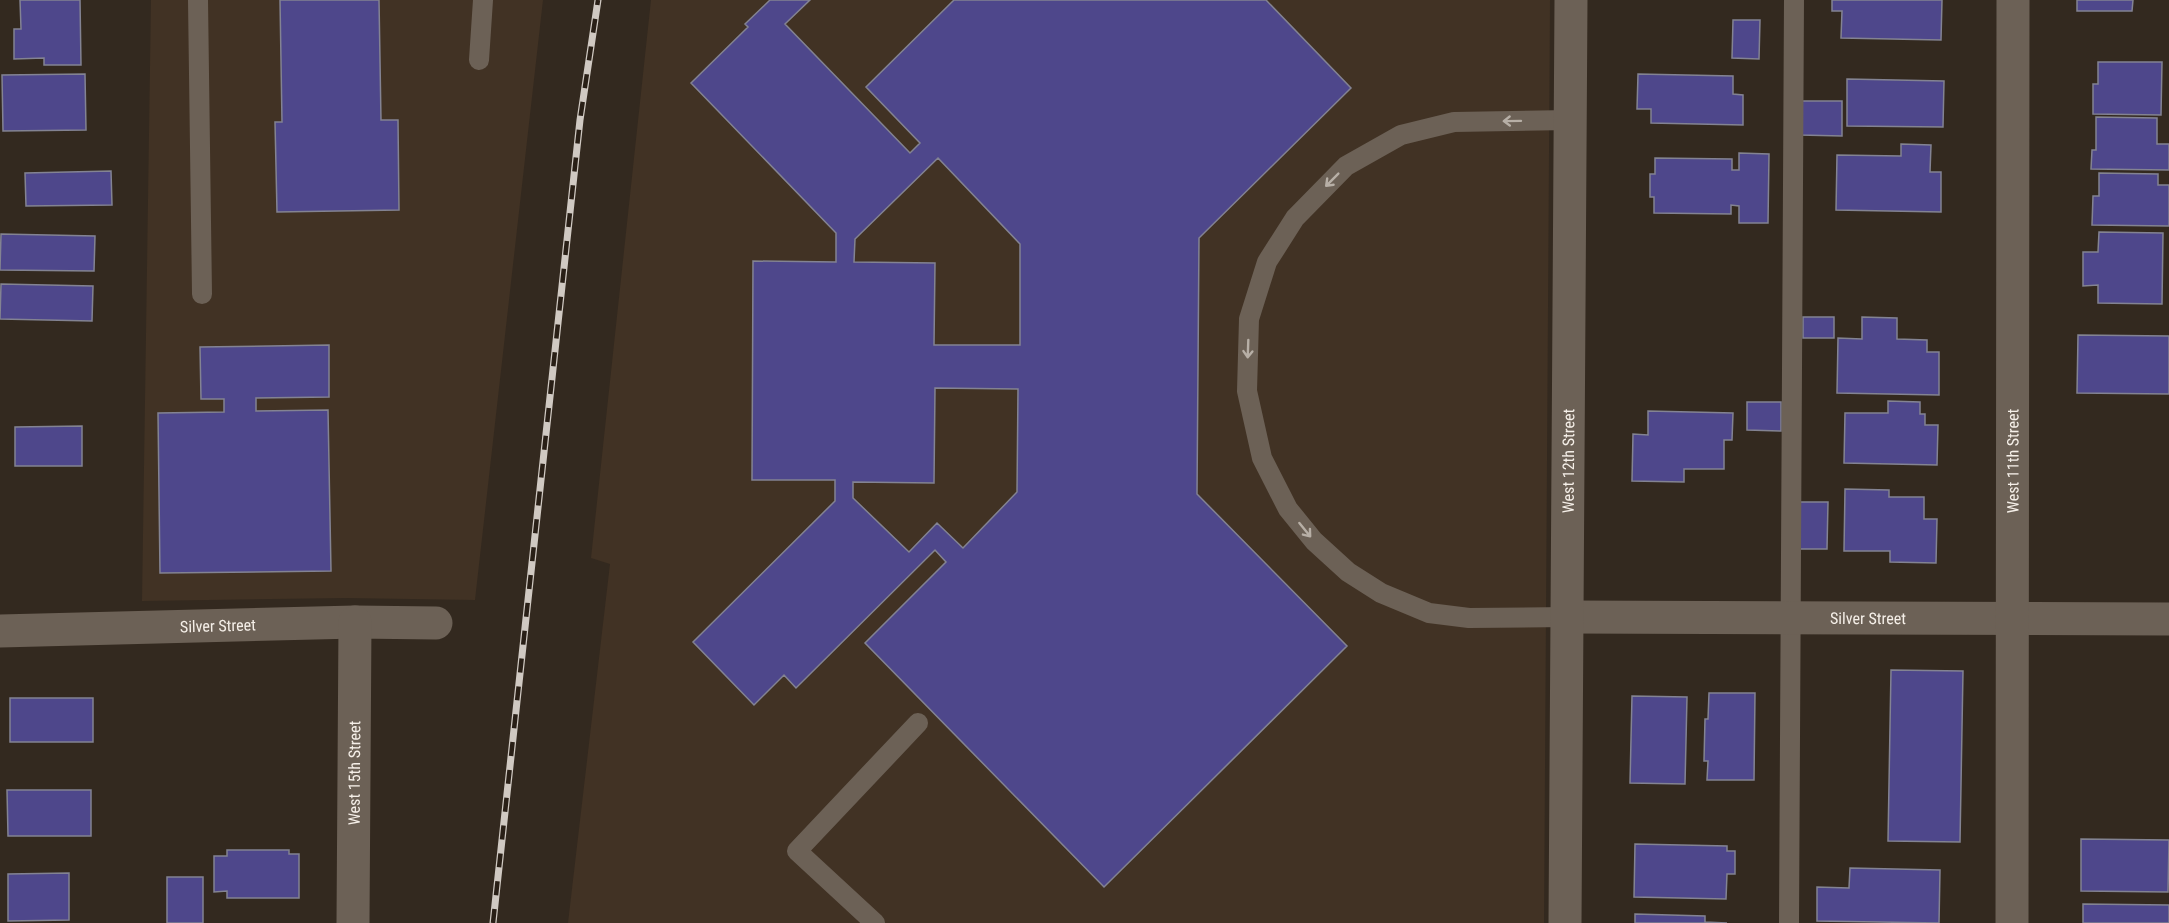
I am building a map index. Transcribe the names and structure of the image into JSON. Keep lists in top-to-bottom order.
{
  "streets": {
    "street": [
      "West 12th Street",
      "West 11th Street",
      "Silver Street",
      "West 15th Street"
    ]
  },
  "crossings": [
    ["West 12th Street", "Silver Street"],
    ["West 11th Street", "Silver Street"],
    ["Silver Street", "West 15th Street"]
  ]
}
